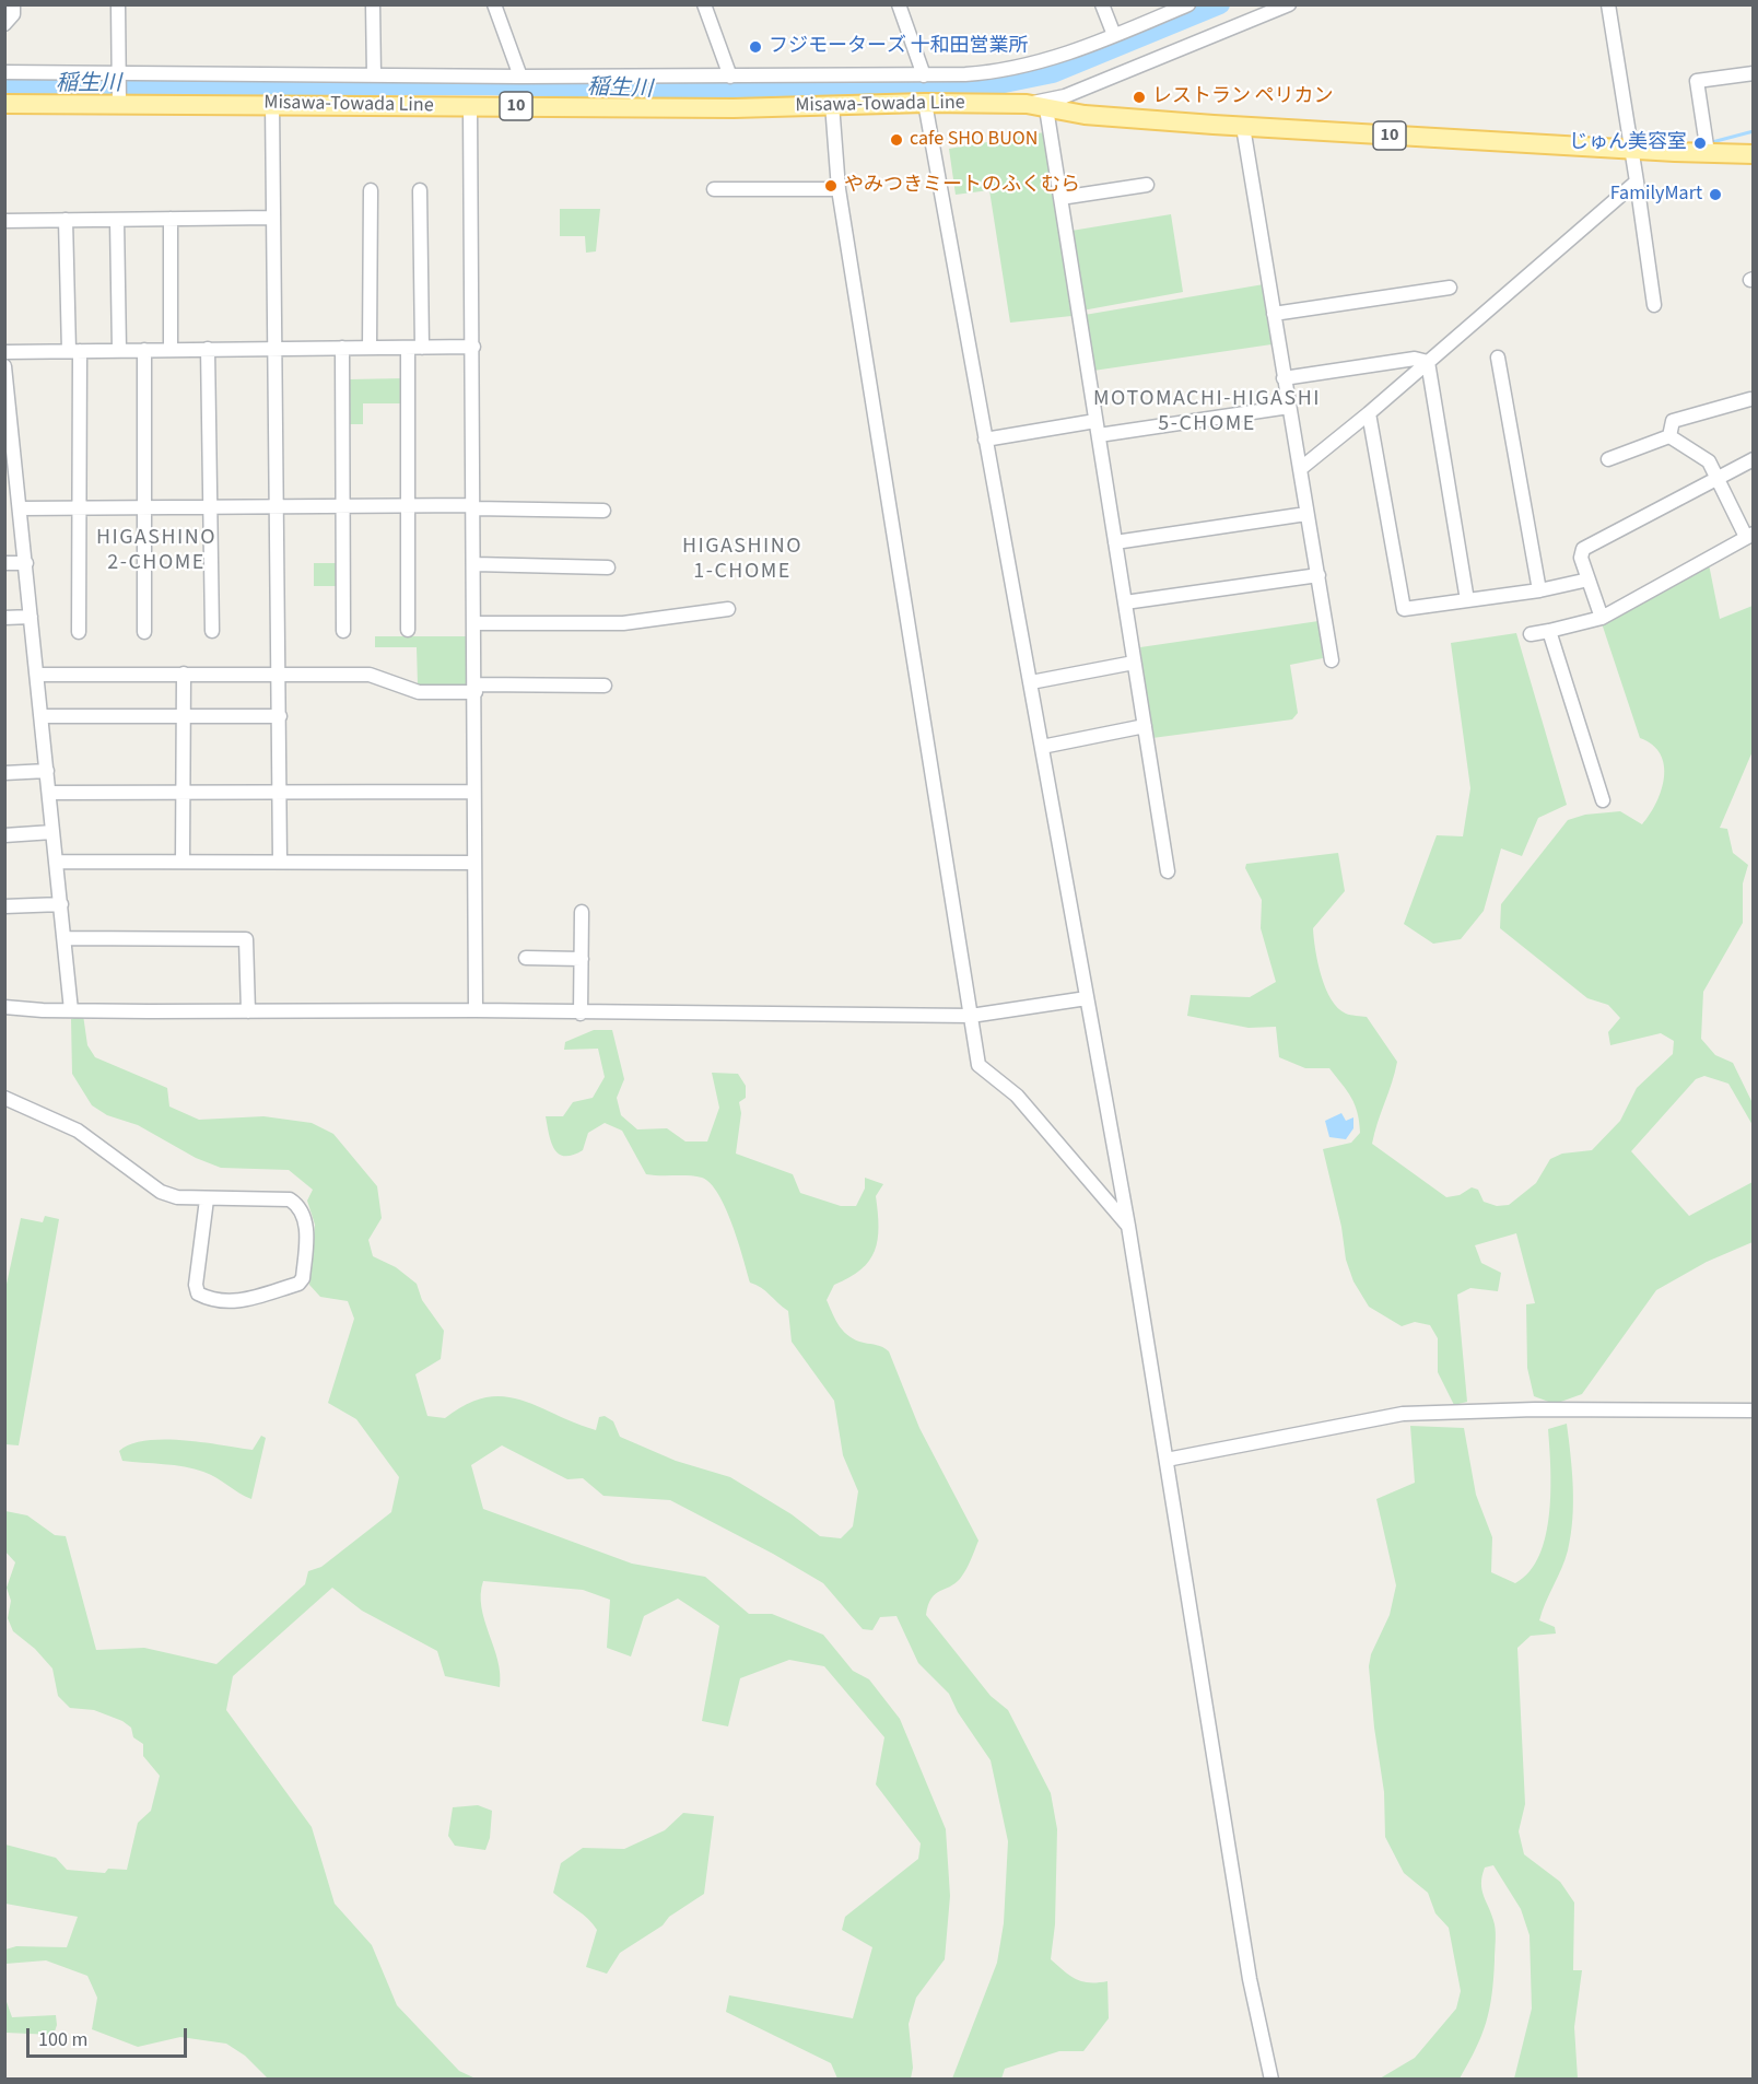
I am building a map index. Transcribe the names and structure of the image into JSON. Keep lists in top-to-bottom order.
{
  "streets": {
    "main road": ["Misawa-Towada Line", "10"]
  },
  "crossings": [
    ["Misawa-Towada Line", "10"]
  ],
  "districts": ["MOTOMACHI-HIGASHI 5-CHOME", "HIGASHINO 2-CHOME", "HIGASHINO 1-CHOME"],
  "water": ["稲生川"],
  "places": [
    "フジモーターズ 十和田営業所",
    "レストラン ペリカン",
    "cafe SHO BUON",
    "じゅん美容室",
    "やみつきミートのふくむら",
    "FamilyMart"
  ],
  "scale_bar": "100 m"
}
